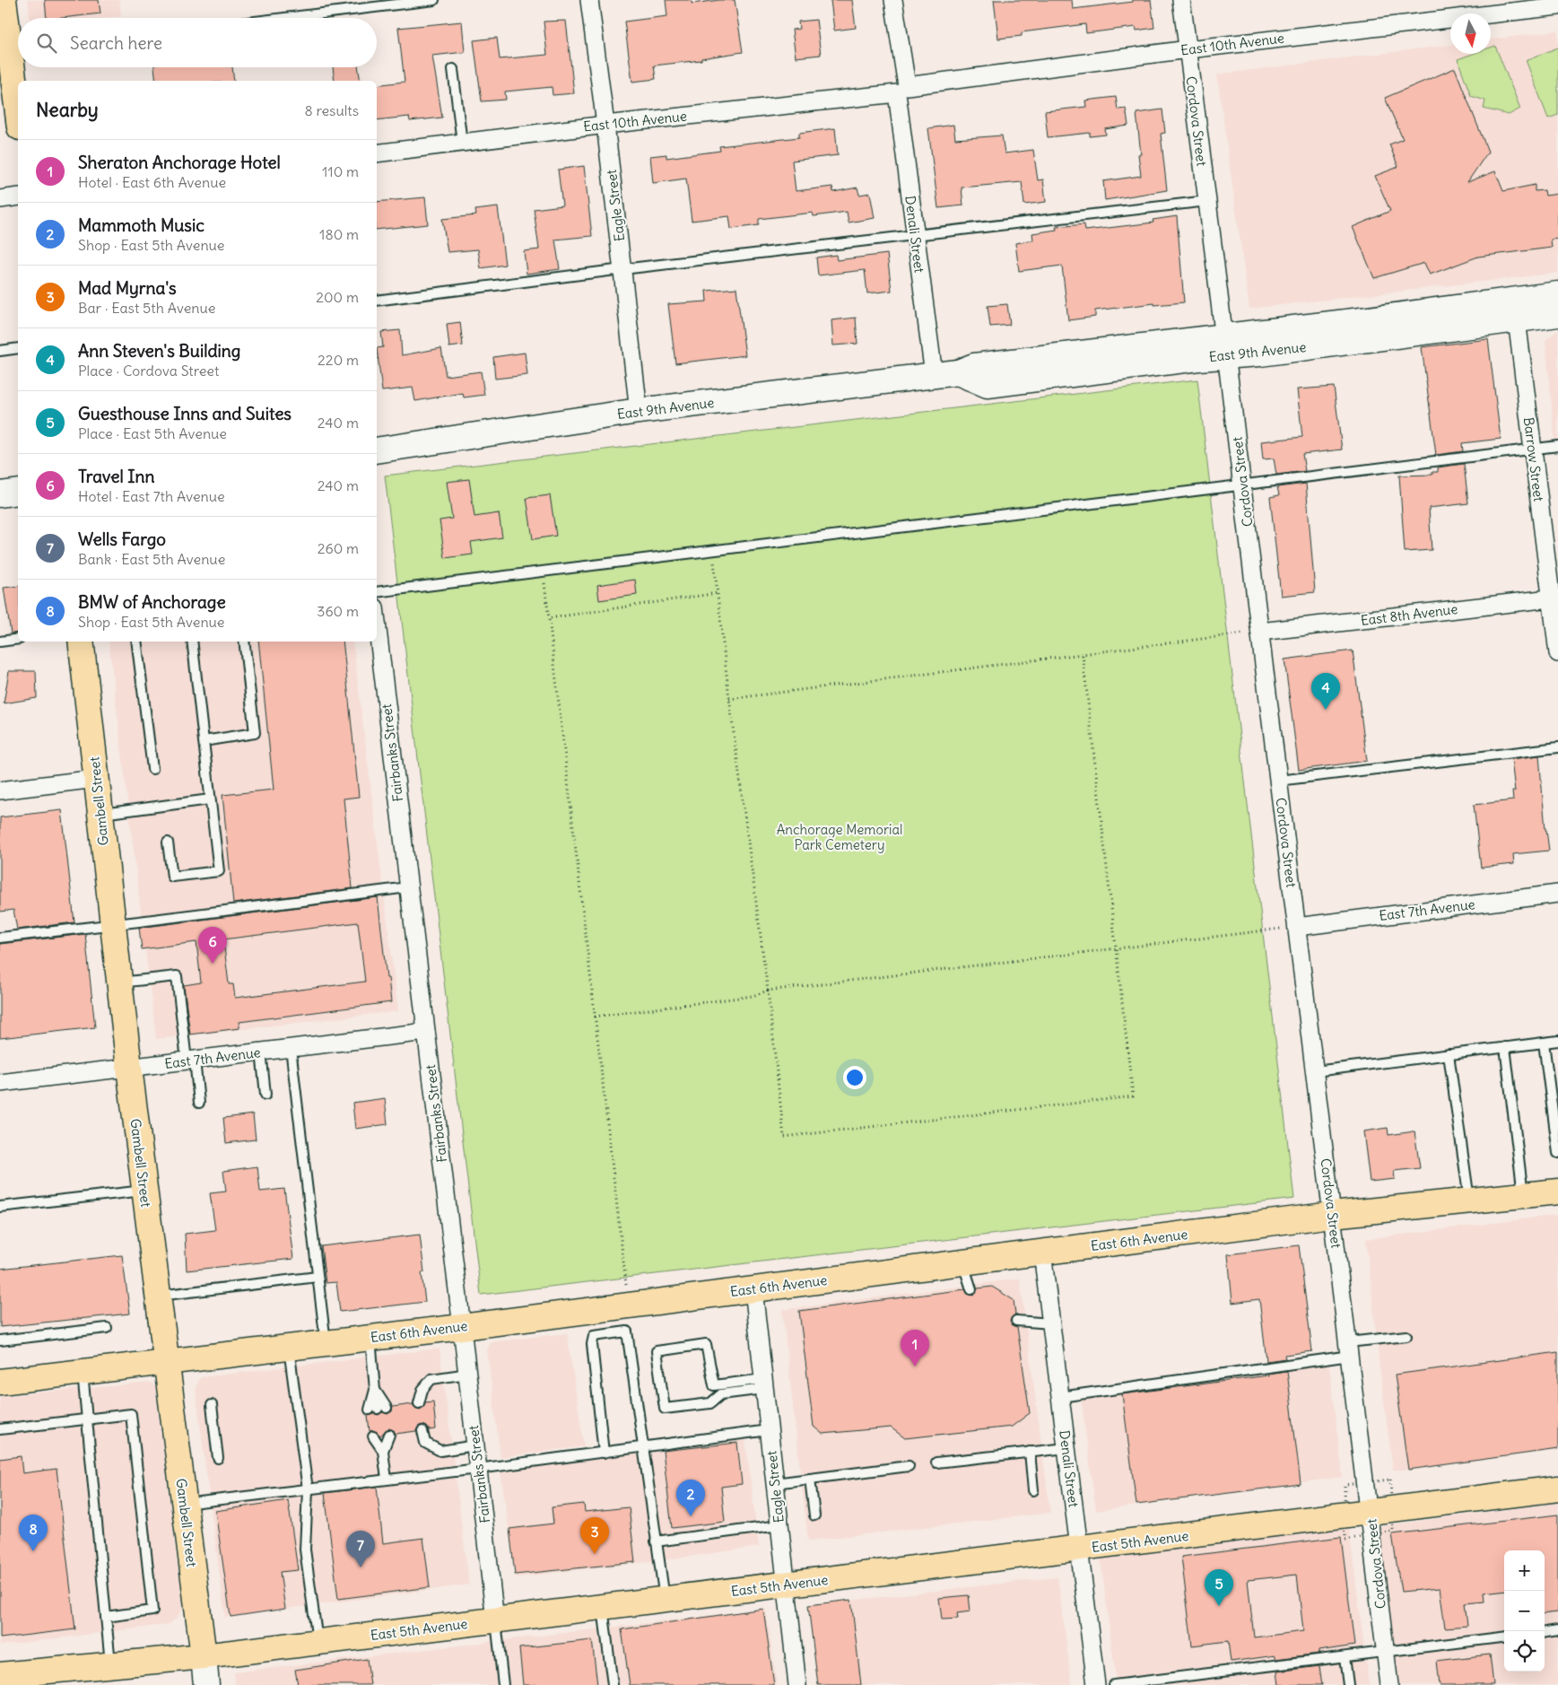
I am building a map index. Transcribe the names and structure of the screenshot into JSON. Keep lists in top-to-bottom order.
{
  "streets": {
    "main road": ["Gambell Street", "East 6th Avenue", "East 5th Avenue"],
    "street": [
      "East 10th Avenue",
      "Cordova Street",
      "Eagle Street",
      "Denali Street",
      "East 9th Avenue",
      "Barrow Street",
      "East 8th Avenue",
      "Fairbanks Street",
      "East 7th Avenue"
    ]
  },
  "crossings": [
    ["East 10th Avenue", "Cordova Street"],
    ["East 10th Avenue", "Eagle Street"],
    ["East 10th Avenue", "Denali Street"],
    ["Cordova Street", "East 9th Avenue"],
    ["Cordova Street", "East 8th Avenue"],
    ["Cordova Street", "East 7th Avenue"],
    ["Cordova Street", "East 6th Avenue"],
    ["Cordova Street", "East 5th Avenue"],
    ["Eagle Street", "East 9th Avenue"],
    ["Eagle Street", "East 6th Avenue"],
    ["Eagle Street", "East 5th Avenue"],
    ["Denali Street", "East 9th Avenue"],
    ["Denali Street", "East 6th Avenue"],
    ["Denali Street", "East 5th Avenue"],
    ["East 9th Avenue", "Barrow Street"],
    ["Barrow Street", "East 8th Avenue"],
    ["Fairbanks Street", "East 7th Avenue"],
    ["Fairbanks Street", "East 6th Avenue"],
    ["Fairbanks Street", "East 5th Avenue"],
    ["Gambell Street", "East 7th Avenue"],
    ["Gambell Street", "East 6th Avenue"],
    ["Gambell Street", "East 5th Avenue"]
  ],
  "parks": ["Anchorage Memorial Park Cemetery"],
  "north": "bottom",
  "page": {
    "search": "Search here",
    "heading": ["Nearby", "8 results"],
    "list": [
      {
        "mark": "1",
        "name": "Sheraton Anchorage Hotel",
        "note": "Hotel · East 6th Avenue",
        "value": "110 m"
      },
      {
        "mark": "2",
        "name": "Mammoth Music",
        "note": "Shop · East 5th Avenue",
        "value": "180 m"
      },
      {
        "mark": "3",
        "name": "Mad Myrna's",
        "note": "Bar · East 5th Avenue",
        "value": "200 m"
      },
      {
        "mark": "4",
        "name": "Ann Steven's Building",
        "note": "Place · Cordova Street",
        "value": "220 m"
      },
      {
        "mark": "5",
        "name": "Guesthouse Inns and Suites",
        "note": "Place · East 5th Avenue",
        "value": "240 m"
      },
      {
        "mark": "6",
        "name": "Travel Inn",
        "note": "Hotel · East 7th Avenue",
        "value": "240 m"
      },
      {
        "mark": "7",
        "name": "Wells Fargo",
        "note": "Bank · East 5th Avenue",
        "value": "260 m"
      },
      {
        "mark": "8",
        "name": "BMW of Anchorage",
        "note": "Shop · East 5th Avenue",
        "value": "360 m"
      }
    ],
    "pins": [
      "4",
      "6",
      "1",
      "2",
      "8",
      "3",
      "7",
      "5"
    ],
    "map_buttons": ["+", "−"]
  }
}
